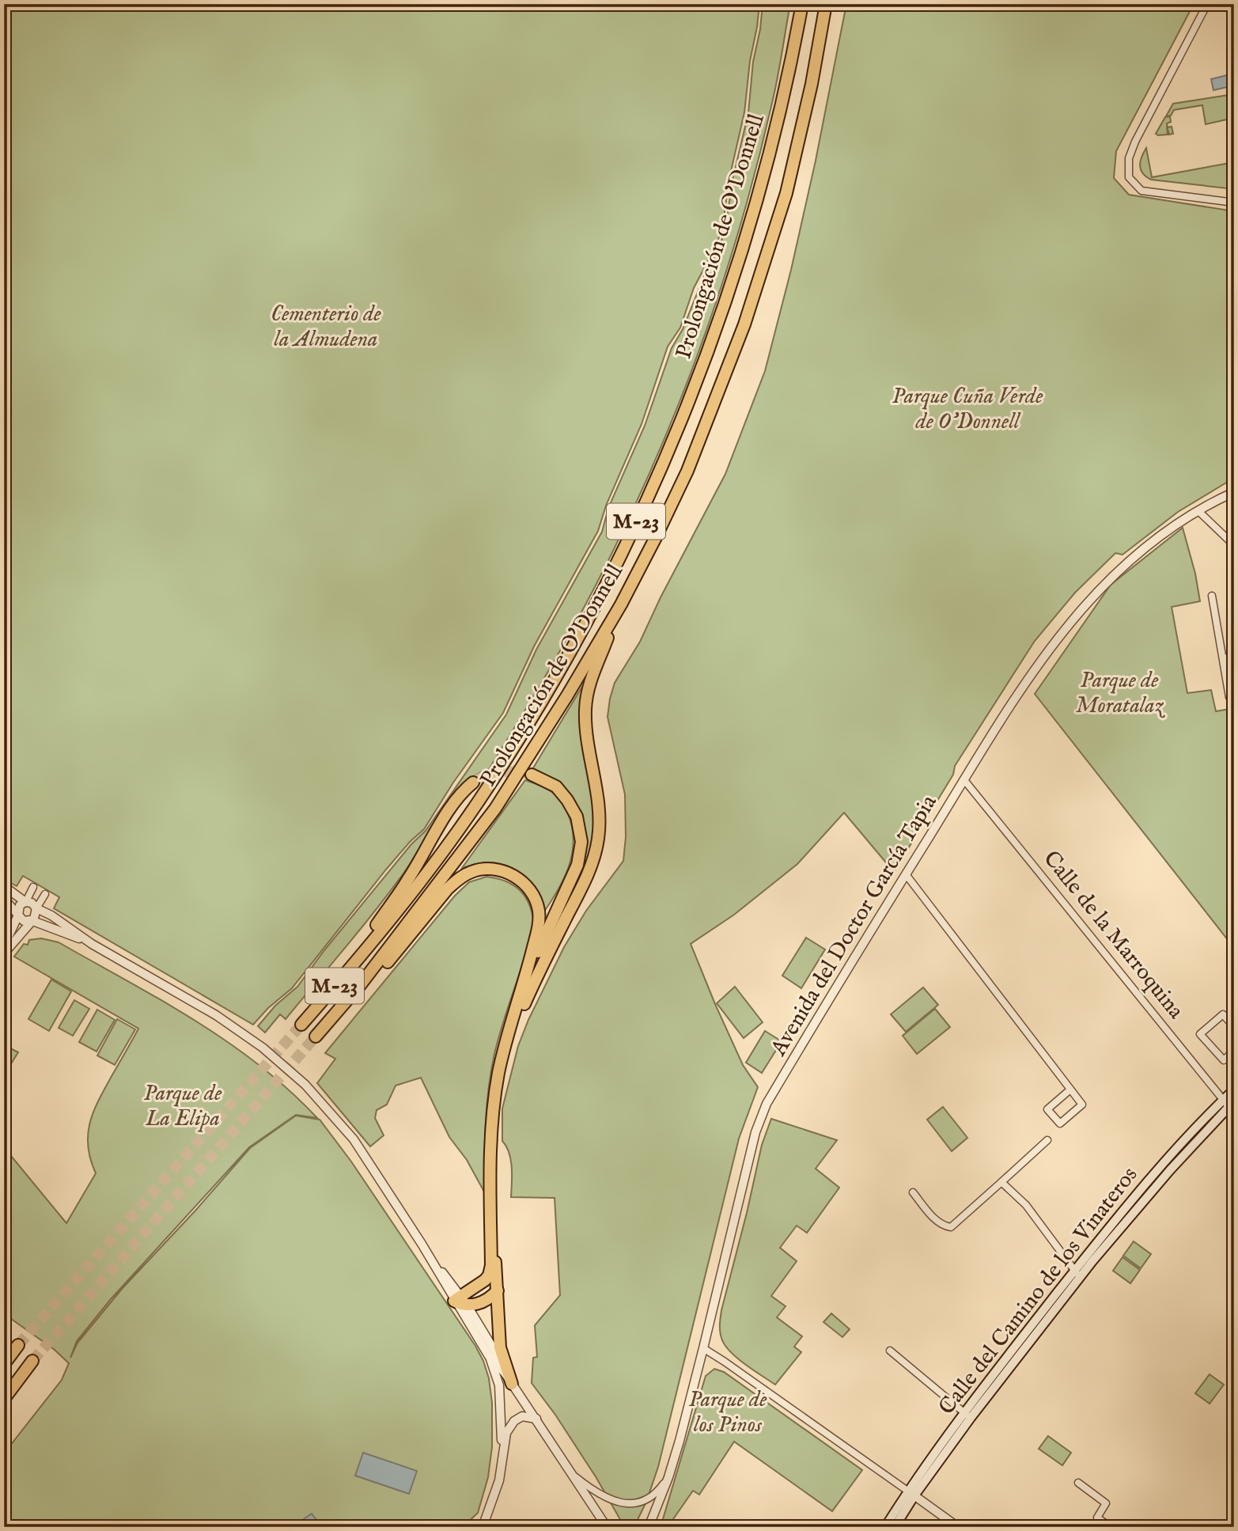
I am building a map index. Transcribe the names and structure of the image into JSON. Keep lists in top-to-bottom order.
{
  "streets": {
    "highway": ["Prolongación de O'Donnell", "M-23"],
    "main road": ["Calle del Camino de los Vinateros"],
    "street": ["Avenida del Doctor García Tapia", "Calle de la Marroquina"]
  },
  "crossings": [
    ["Avenida del Doctor García Tapia", "Calle de la Marroquina"],
    ["Calle de la Marroquina", "Calle del Camino de los Vinateros"]
  ],
  "parks": [
    "Cementerio de la Almudena",
    "Parque Cuña Verde de O'Donnell",
    "Parque de Moratalaz",
    "Parque de La Elipa",
    "Parque de los Pinos"
  ]
}
